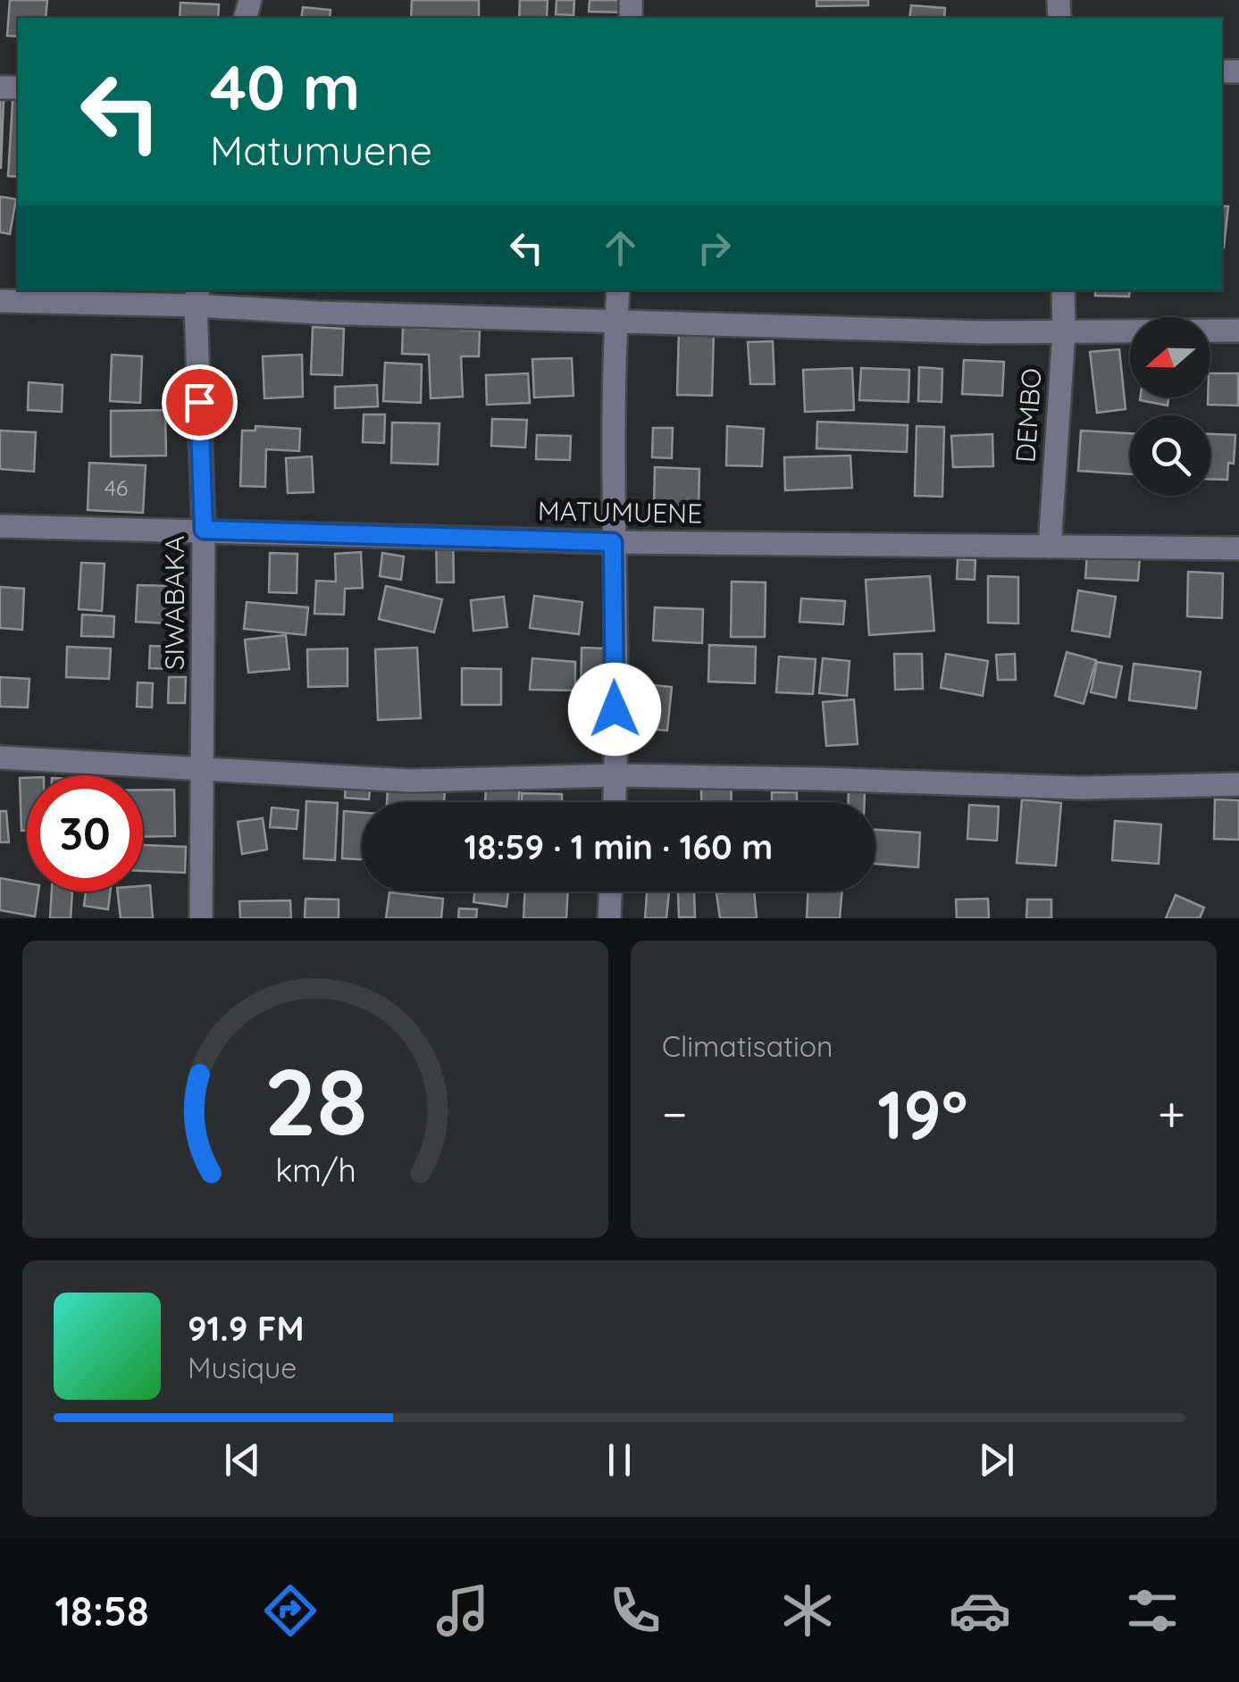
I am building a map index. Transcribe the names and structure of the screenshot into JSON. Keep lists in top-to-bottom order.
{
  "streets": {
    "street": ["DEMBO", "MATUMUENE", "SIWABAKA"]
  },
  "crossings": [
    ["DEMBO", "MATUMUENE"],
    ["MATUMUENE", "SIWABAKA"]
  ],
  "house_numbers": ["46"],
  "north": "left",
  "page": {
    "turn": ["40 m", "Matumuene"],
    "limit": "30",
    "trip": "18:59 · 1 min · 160 m",
    "tile": "Climatisation",
    "heat": ["−", "19°", "+"],
    "song": ["91.9 FM", "Musique"],
    "tabs": "18:58",
    "gauge": ["28", "km/h"]
  }
}
